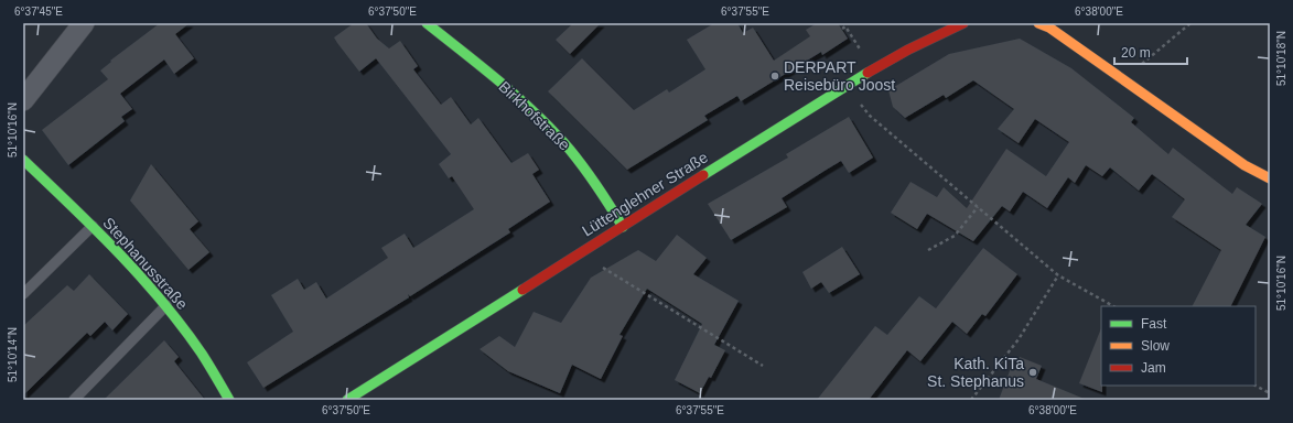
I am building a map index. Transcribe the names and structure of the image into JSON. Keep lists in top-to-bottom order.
{
  "streets": {
    "street": ["Birkhofstraße", "Lüttenglehner Straße", "Stephanusstraße"]
  },
  "crossings": [
    ["Birkhofstraße", "Lüttenglehner Straße"]
  ],
  "places": ["DERPART Reisebüro Joost", "Kath. KiTa St. Stephanus"],
  "legend": ["Fast", "Slow", "Jam"],
  "scale_bar": "20 m",
  "coordinates": [
    "6°37'45\"E",
    "6°37'50\"E",
    "6°37'55\"E",
    "6°38'00\"E",
    "51°10'18\"N",
    "51°10'16\"N",
    "51°10'14\"N"
  ]
}
